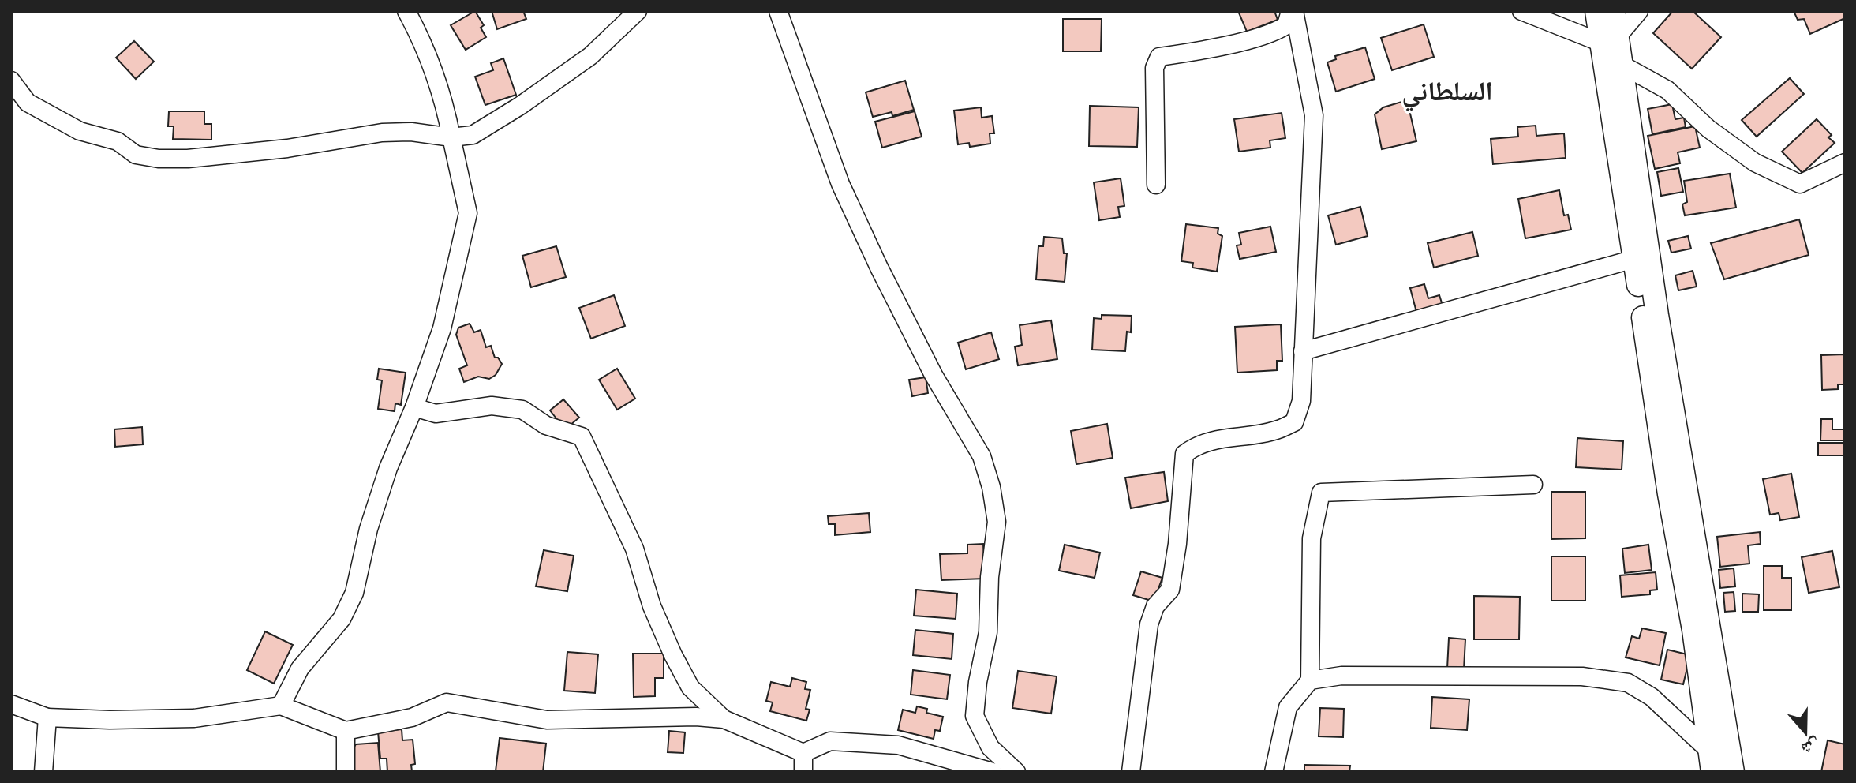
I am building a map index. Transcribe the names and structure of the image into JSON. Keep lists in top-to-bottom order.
{
  "districts": ["السلطاني"],
  "north": "bottom"
}
